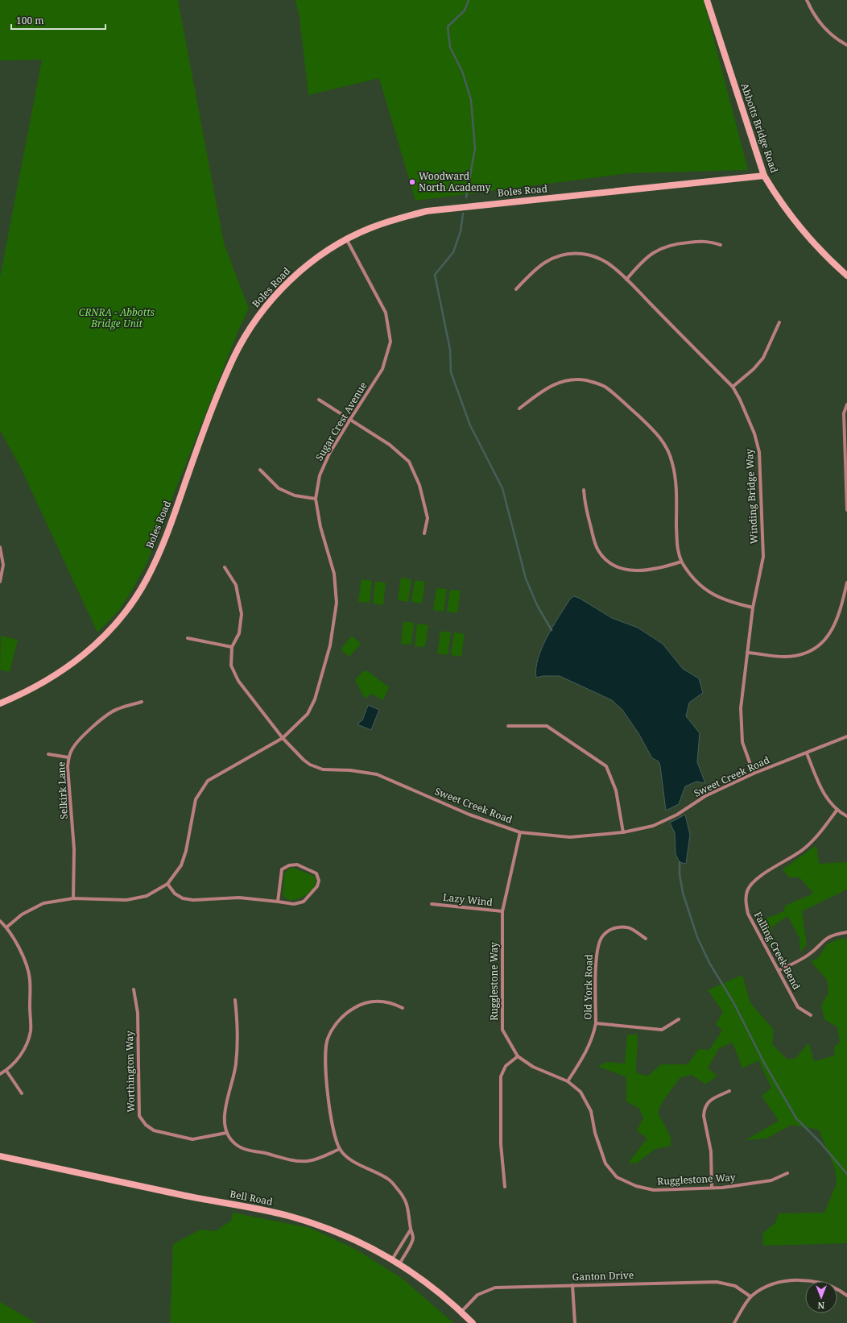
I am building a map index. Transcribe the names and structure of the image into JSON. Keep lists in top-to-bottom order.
{
  "streets": {
    "street": [
      "Abbotts Bridge Road",
      "Boles Road",
      "Sugar Crest Avenue",
      "Winding Bridge Way",
      "Sweet Creek Road",
      "Selkirk Lane",
      "Lazy Wind",
      "Falling Creek Bend",
      "Rugglestone Way",
      "Old York Road",
      "Worthington Way",
      "Bell Road",
      "Ganton Drive"
    ]
  },
  "crossings": [
    ["Abbotts Bridge Road", "Boles Road"],
    ["Boles Road", "Sugar Crest Avenue"],
    ["Sugar Crest Avenue", "Sweet Creek Road"],
    ["Sugar Crest Avenue", "Selkirk Lane"],
    ["Winding Bridge Way", "Sweet Creek Road"],
    ["Sweet Creek Road", "Rugglestone Way"],
    ["Lazy Wind", "Rugglestone Way"],
    ["Rugglestone Way", "Old York Road"],
    ["Bell Road", "Ganton Drive"]
  ],
  "parks": ["CRNRA - Abbotts Bridge Unit"],
  "places": ["Woodward North Academy"],
  "scale_bar": "100 m",
  "north": "bottom"
}
